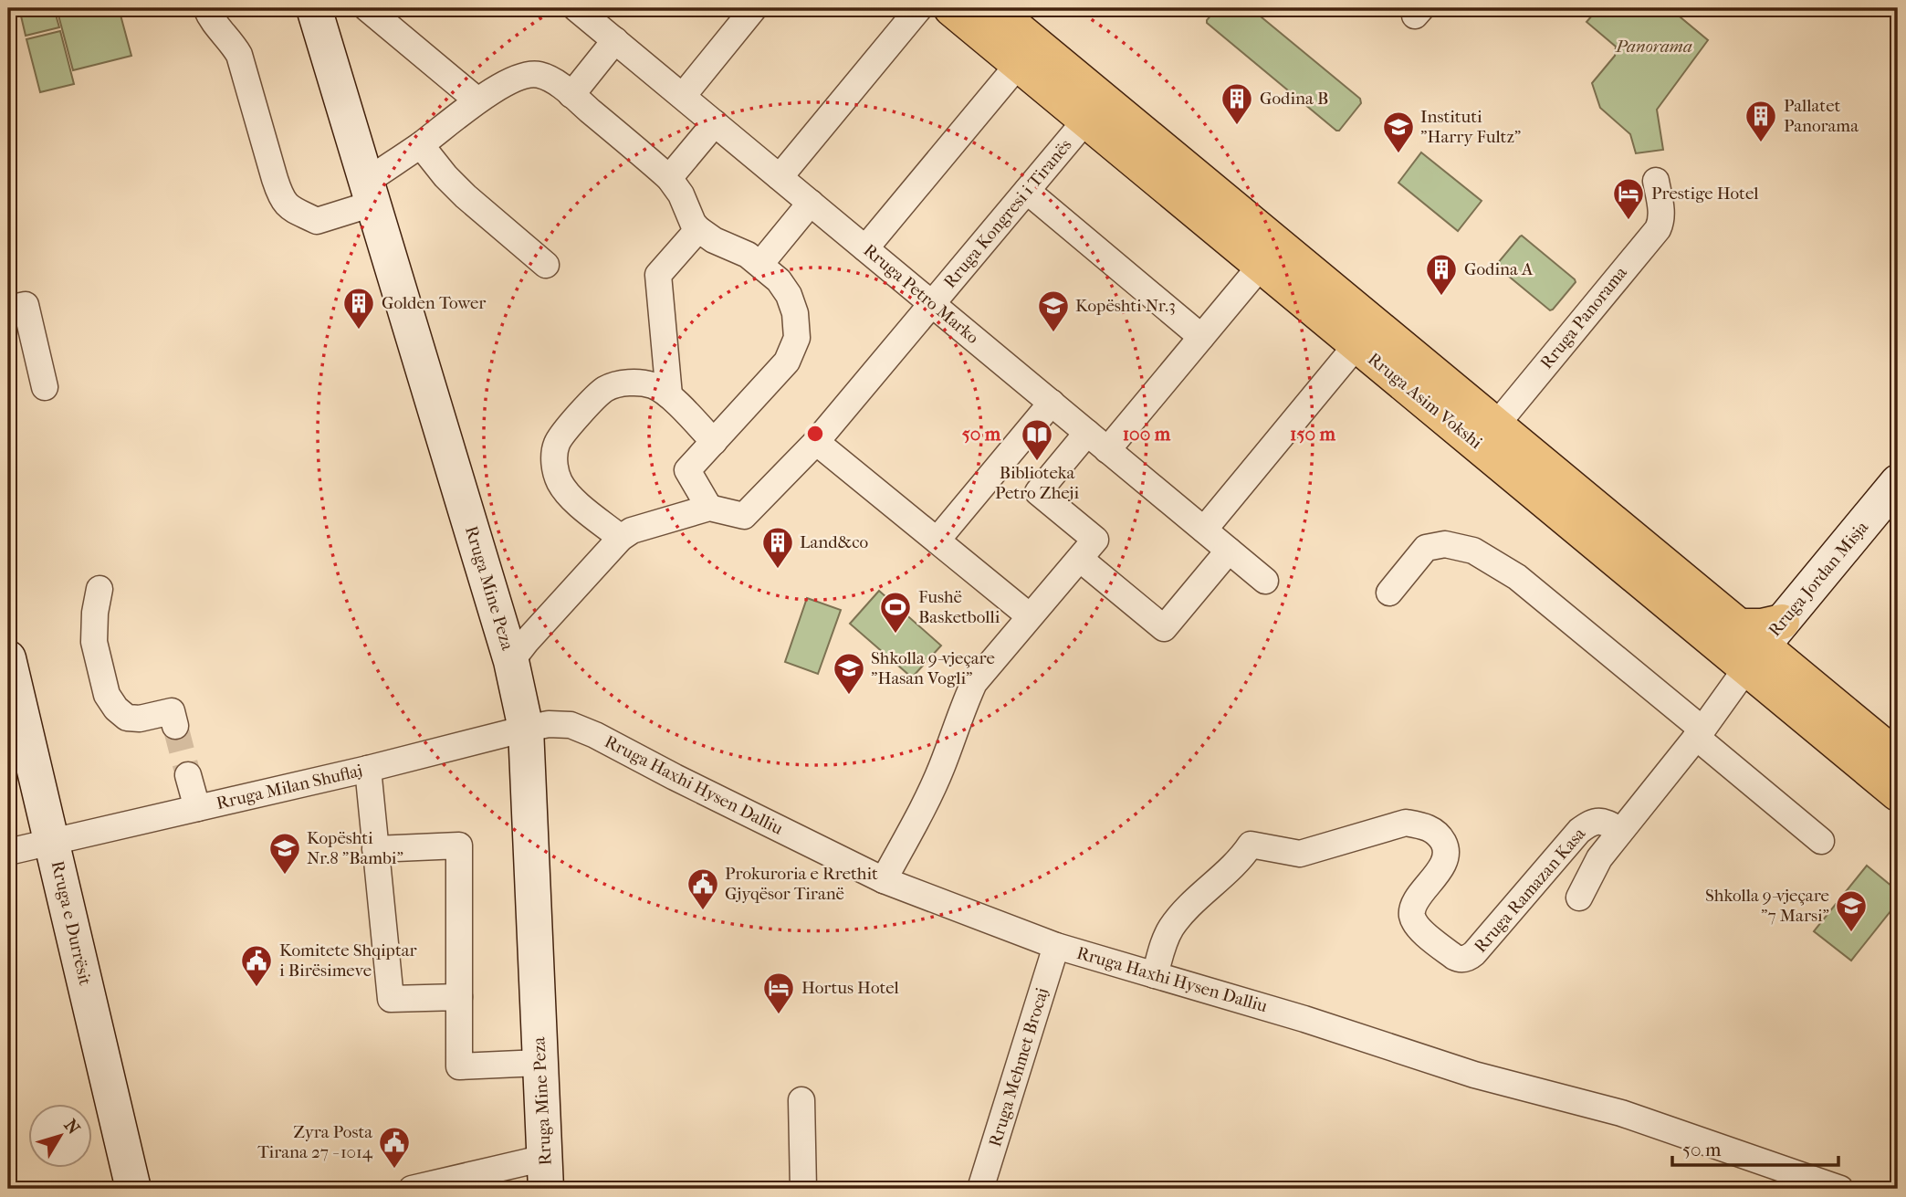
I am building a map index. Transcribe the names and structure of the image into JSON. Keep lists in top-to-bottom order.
{
  "streets": {
    "main road": [
      "Rruga Asim Vokshi",
      "Rruga Jordan Misja",
      "Rruga Mine Peza",
      "Rruga e Durrësit"
    ],
    "street": [
      "Rruga Kongresi i Tiranës",
      "Rruga Petro Marko",
      "Rruga Panorama",
      "Rruga Haxhi Hysen Dalliu",
      "Rruga Milan Shuflaj",
      "Rruga Ramazan Kasa",
      "Rruga Mehmet Brocaj"
    ]
  },
  "crossings": [
    ["Rruga Kongresi i Tiranës", "Rruga Petro Marko"],
    ["Rruga Kongresi i Tiranës", "Rruga Asim Vokshi"],
    ["Rruga Kongresi i Tiranës", "Rruga Mine Peza"],
    ["Rruga Panorama", "Rruga Asim Vokshi"],
    ["Rruga Asim Vokshi", "Rruga Jordan Misja"],
    ["Rruga Asim Vokshi", "Rruga Ramazan Kasa"],
    ["Rruga Jordan Misja", "Rruga Ramazan Kasa"],
    ["Rruga Mine Peza", "Rruga Haxhi Hysen Dalliu"],
    ["Rruga Mine Peza", "Rruga Milan Shuflaj"],
    ["Rruga Haxhi Hysen Dalliu", "Rruga Milan Shuflaj"],
    ["Rruga Haxhi Hysen Dalliu", "Rruga Ramazan Kasa"],
    ["Rruga Haxhi Hysen Dalliu", "Rruga Mehmet Brocaj"],
    ["Rruga Milan Shuflaj", "Rruga e Durrësit"]
  ],
  "parks": ["Panorama"],
  "places": {
    "building": [
      "Godina B",
      "Pallatet Panorama",
      "Godina A",
      "Golden Tower",
      "Land&co"
    ],
    "school or university": [
      "Instituti \"Harry Fultz\"",
      "Kopështi Nr.3",
      "Shkolla 9-vjeçare \"Hasan Vogli\"",
      "Kopështi Nr.8 \"Bambi\"",
      "Shkolla 9-vjeçare \"7 Marsi\""
    ],
    "hotel": ["Prestige Hotel", "Hortus Hotel"],
    "library": ["Biblioteka Petro Zheji"],
    "sports": ["Fushë Basketbolli"],
    "public building": ["Prokuroria e Rrethit Gjyqësor Tiranë", "Komitete Shqiptar i Birësimeve", "Zyra Posta Tirana 27 - 1014"]
  },
  "scale_bar": "50 m",
  "north": "top right",
  "rings": ["50 m", "100 m", "150 m"]
}
